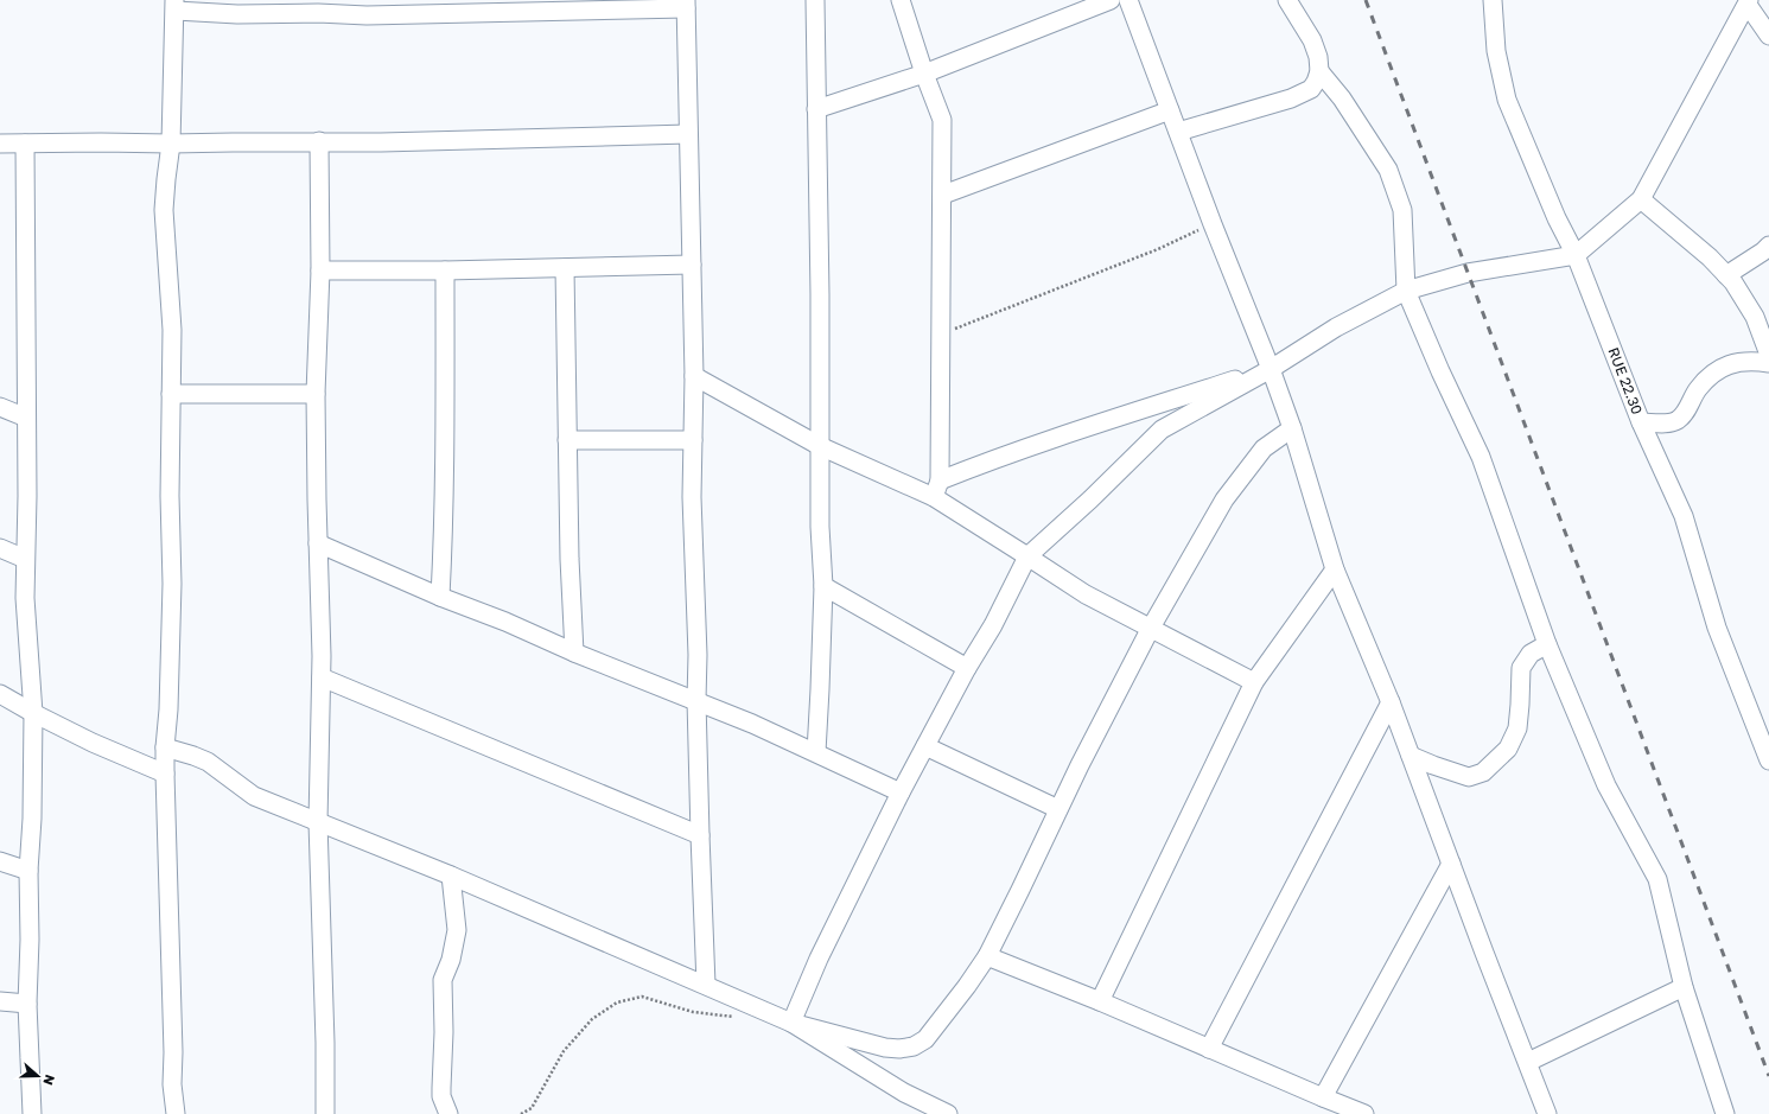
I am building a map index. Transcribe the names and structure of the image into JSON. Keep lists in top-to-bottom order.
{
  "streets": {
    "street": ["RUE 22.30"]
  },
  "north": "right"
}
